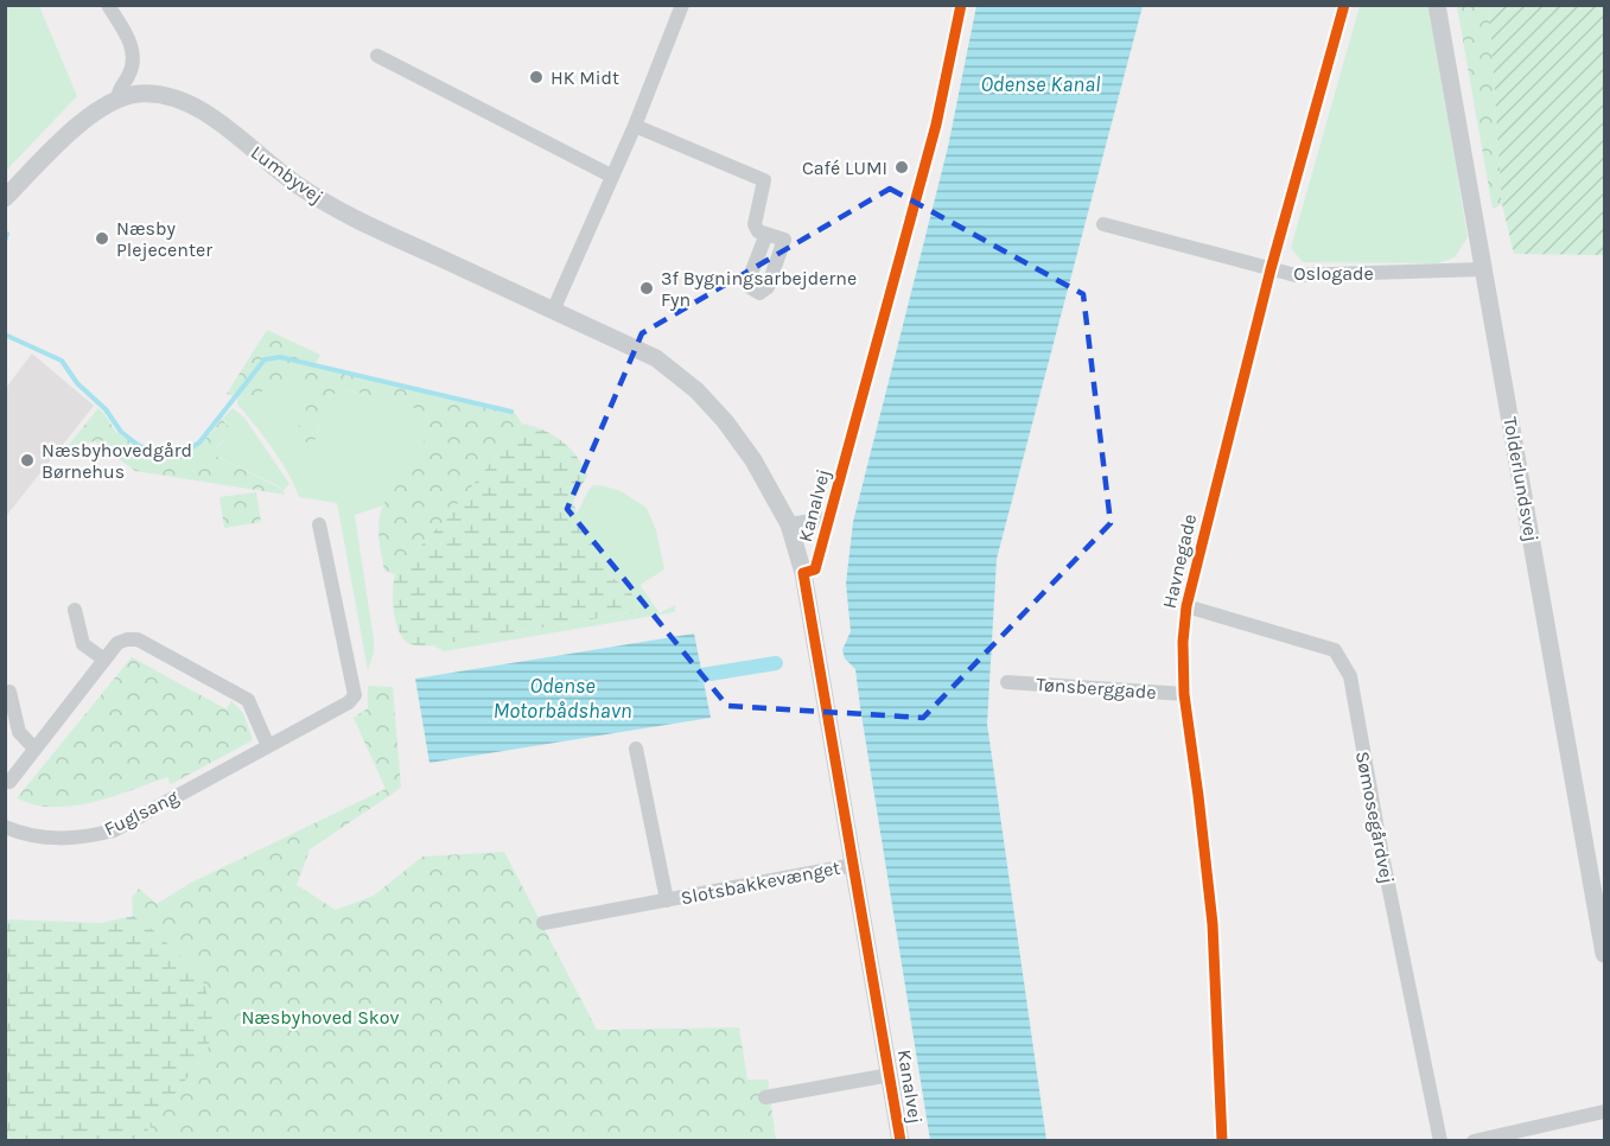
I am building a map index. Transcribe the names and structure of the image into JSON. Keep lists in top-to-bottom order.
{
  "streets": {
    "street": [
      "Lumbyvej",
      "Oslogade",
      "Tolderlundsvej",
      "Kanalvej",
      "Havnegade",
      "Tønsberggade",
      "Fuglsang",
      "Sømosegårdvej",
      "Slotsbakkevænget"
    ]
  },
  "crossings": [
    ["Lumbyvej", "Kanalvej"],
    ["Oslogade", "Tolderlundsvej"],
    ["Oslogade", "Havnegade"],
    ["Kanalvej", "Slotsbakkevænget"],
    ["Havnegade", "Tønsberggade"],
    ["Havnegade", "Sømosegårdvej"]
  ],
  "water": ["Odense Kanal", "Odense Motorbådshavn"],
  "parks": ["Næsbyhoved Skov"],
  "places": [
    "HK Midt",
    "Café LUMI",
    "Næsby Plejecenter",
    "3f Bygningsarbejderne Fyn",
    "Næsbyhovedgård Børnehus"
  ]
}
